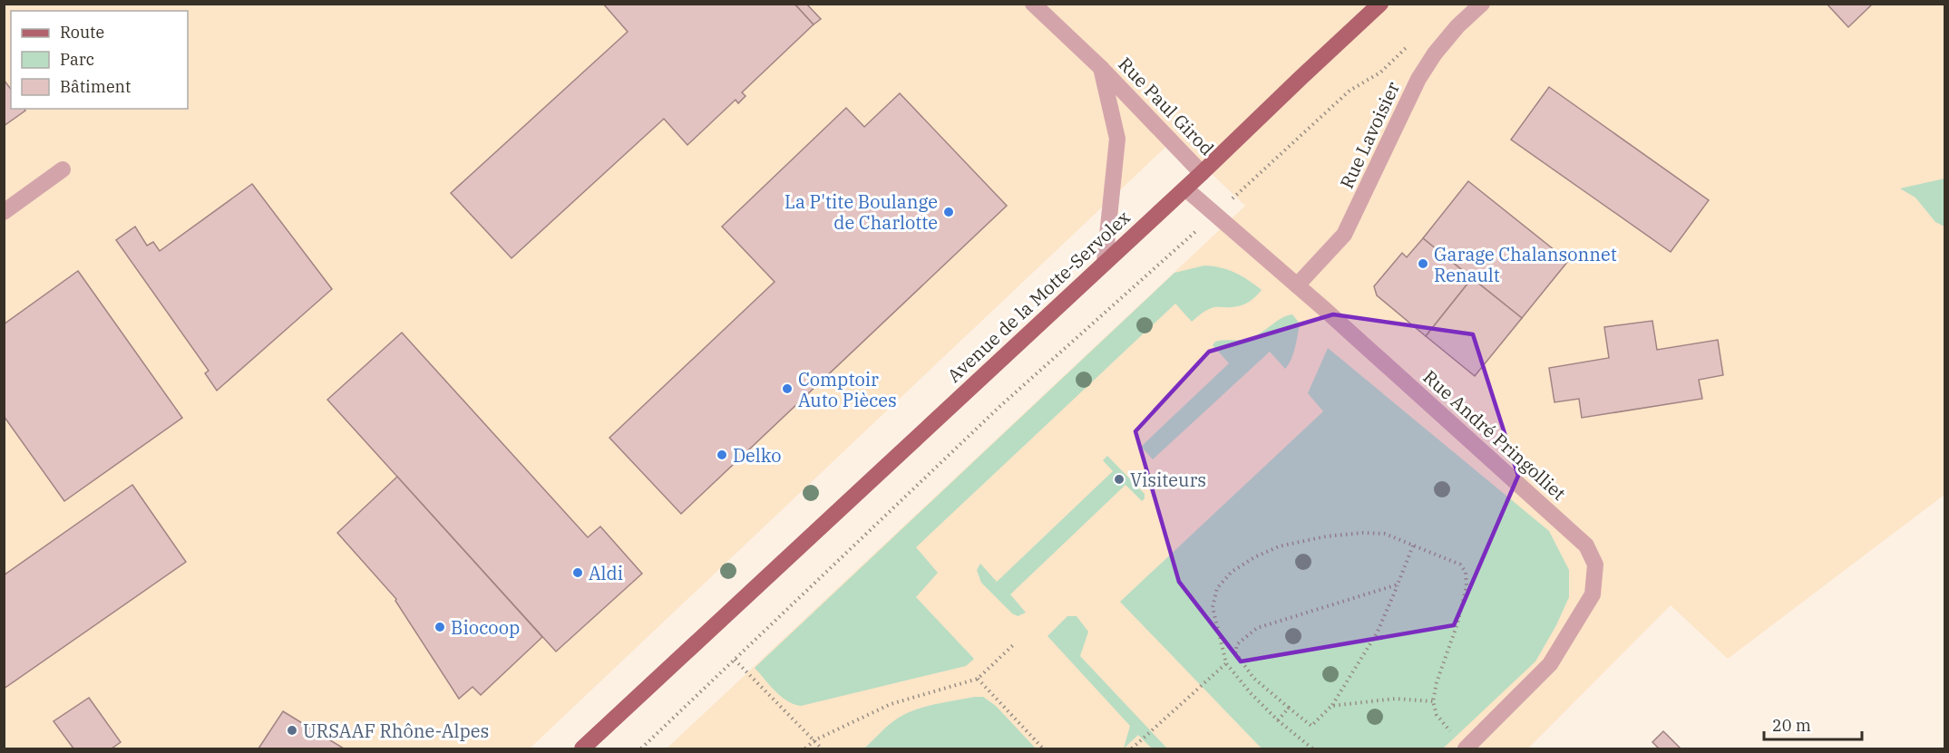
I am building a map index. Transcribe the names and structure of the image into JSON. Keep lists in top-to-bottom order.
{
  "streets": {
    "main road": ["Avenue de la Motte-Servolex"],
    "street": ["Rue Paul Girod", "Rue Lavoisier", "Rue André Pringolliet"]
  },
  "crossings": [
    ["Rue Paul Girod", "Avenue de la Motte-Servolex"],
    ["Rue Lavoisier", "Rue André Pringolliet"],
    ["Avenue de la Motte-Servolex", "Rue André Pringolliet"]
  ],
  "places": [
    "La P'tite Boulange de Charlotte",
    "Garage Chalansonnet Renault",
    "Comptoir Auto Pièces",
    "Delko",
    "Visiteurs",
    "Aldi",
    "Biocoop",
    "URSAAF Rhône-Alpes"
  ],
  "legend": ["Route", "Parc", "Bâtiment"],
  "scale_bar": "20 m"
}
